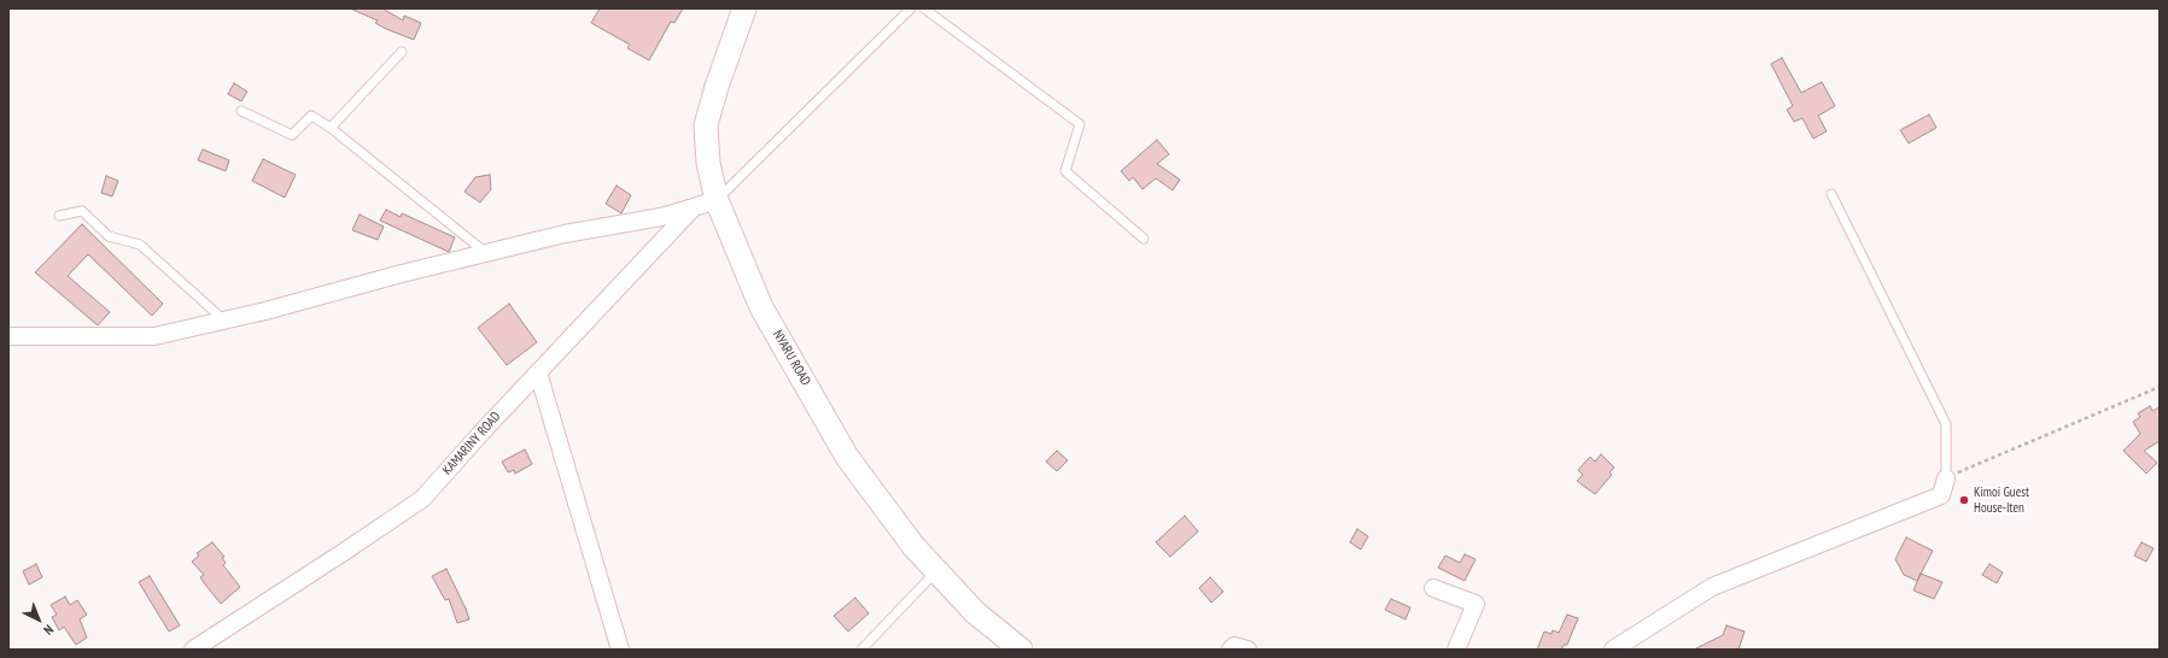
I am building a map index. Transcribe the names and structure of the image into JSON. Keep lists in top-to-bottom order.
{
  "streets": {
    "main road": ["NYARU ROAD"],
    "street": ["KAMARINY ROAD"]
  },
  "crossings": [
    ["NYARU ROAD", "KAMARINY ROAD"]
  ],
  "places": ["Kimoi Guest House-Iten"],
  "north": "bottom right"
}
